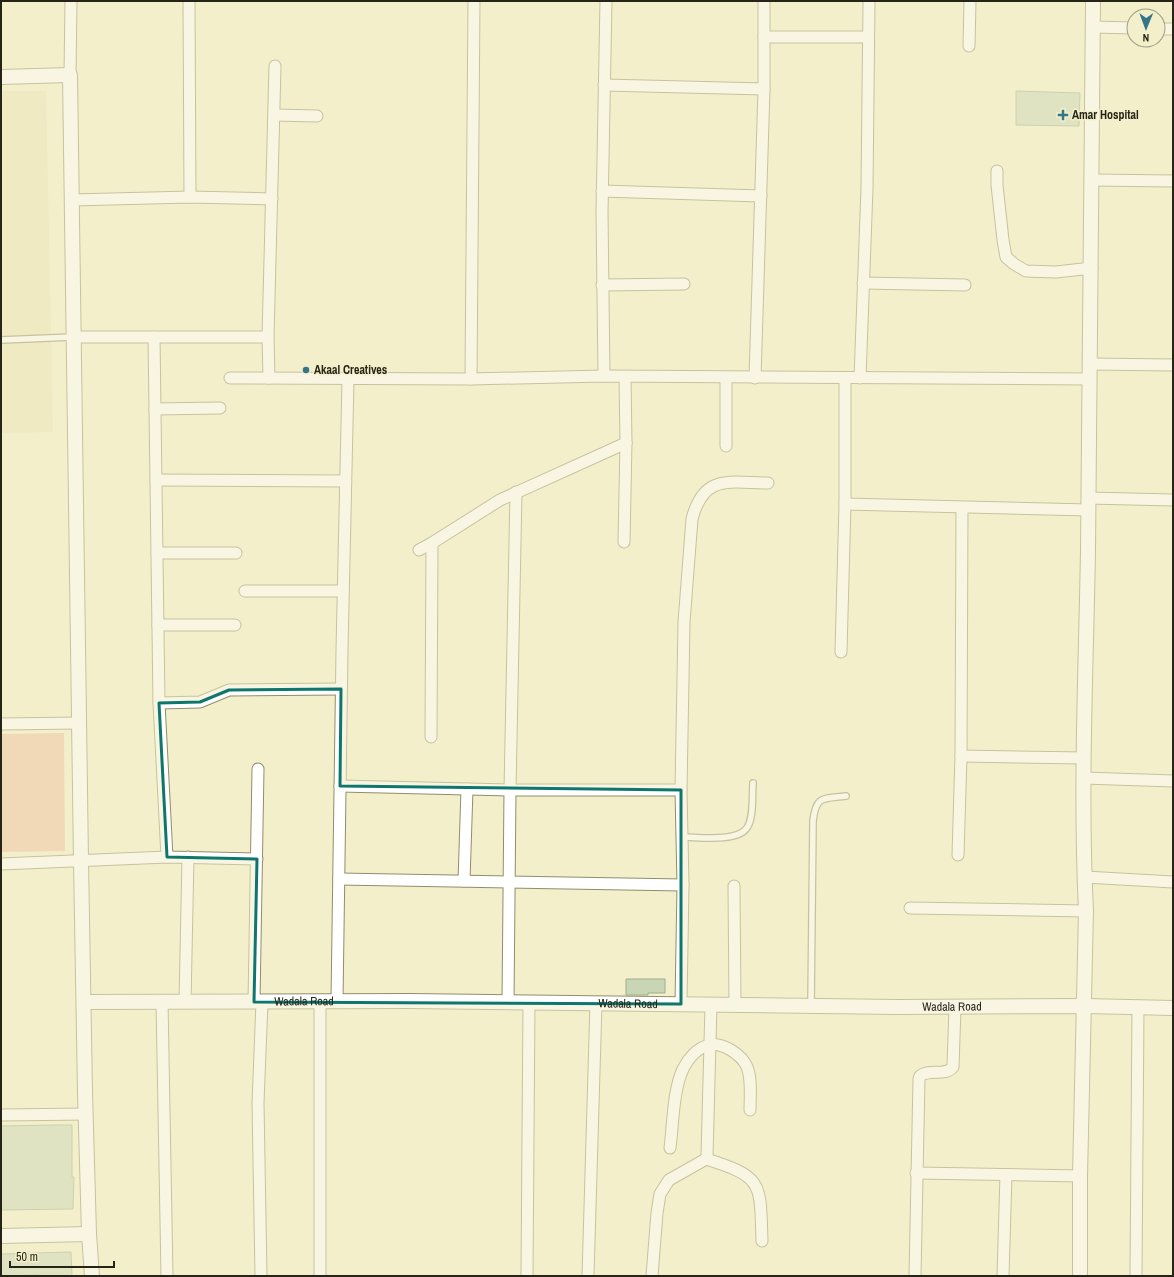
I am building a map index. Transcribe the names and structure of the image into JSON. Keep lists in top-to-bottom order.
{
  "streets": {
    "street": ["Wadala Road"]
  },
  "places": {
    "health": ["Amar Hospital"],
    "other": ["Akaal Creatives"]
  },
  "scale_bar": "50 m",
  "north": "bottom"
}
